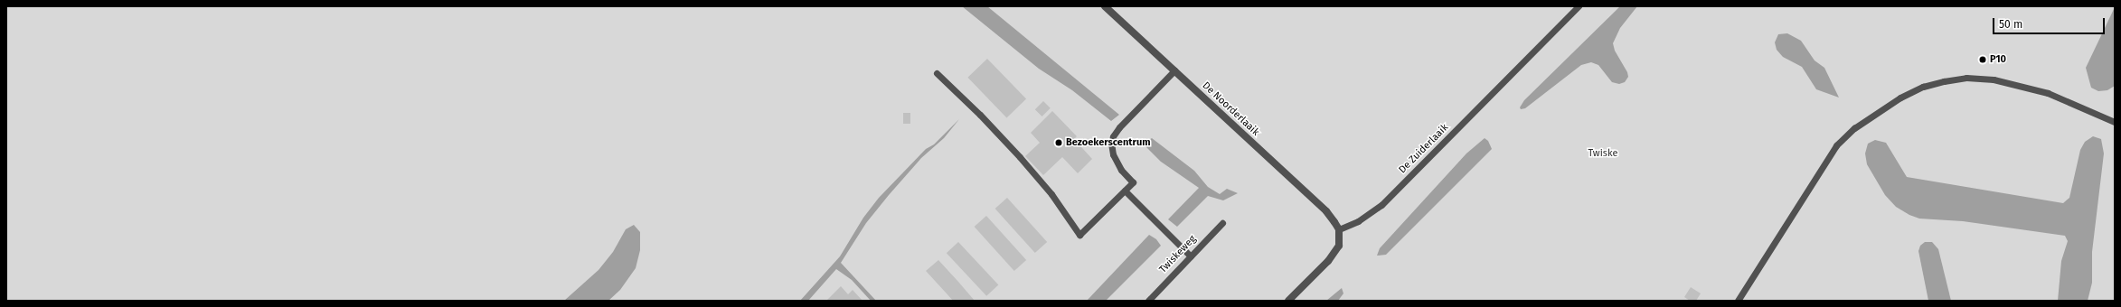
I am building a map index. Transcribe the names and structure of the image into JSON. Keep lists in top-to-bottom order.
{
  "streets": {
    "street": ["De Noorderlaaik"],
    "lane": ["De Zuiderlaaik", "Twiskeweg"]
  },
  "crossings": [
    ["De Noorderlaaik", "De Zuiderlaaik"]
  ],
  "parks": ["Twiske"],
  "places": ["P10", "Bezoekerscentrum"],
  "scale_bar": "50 m"
}
